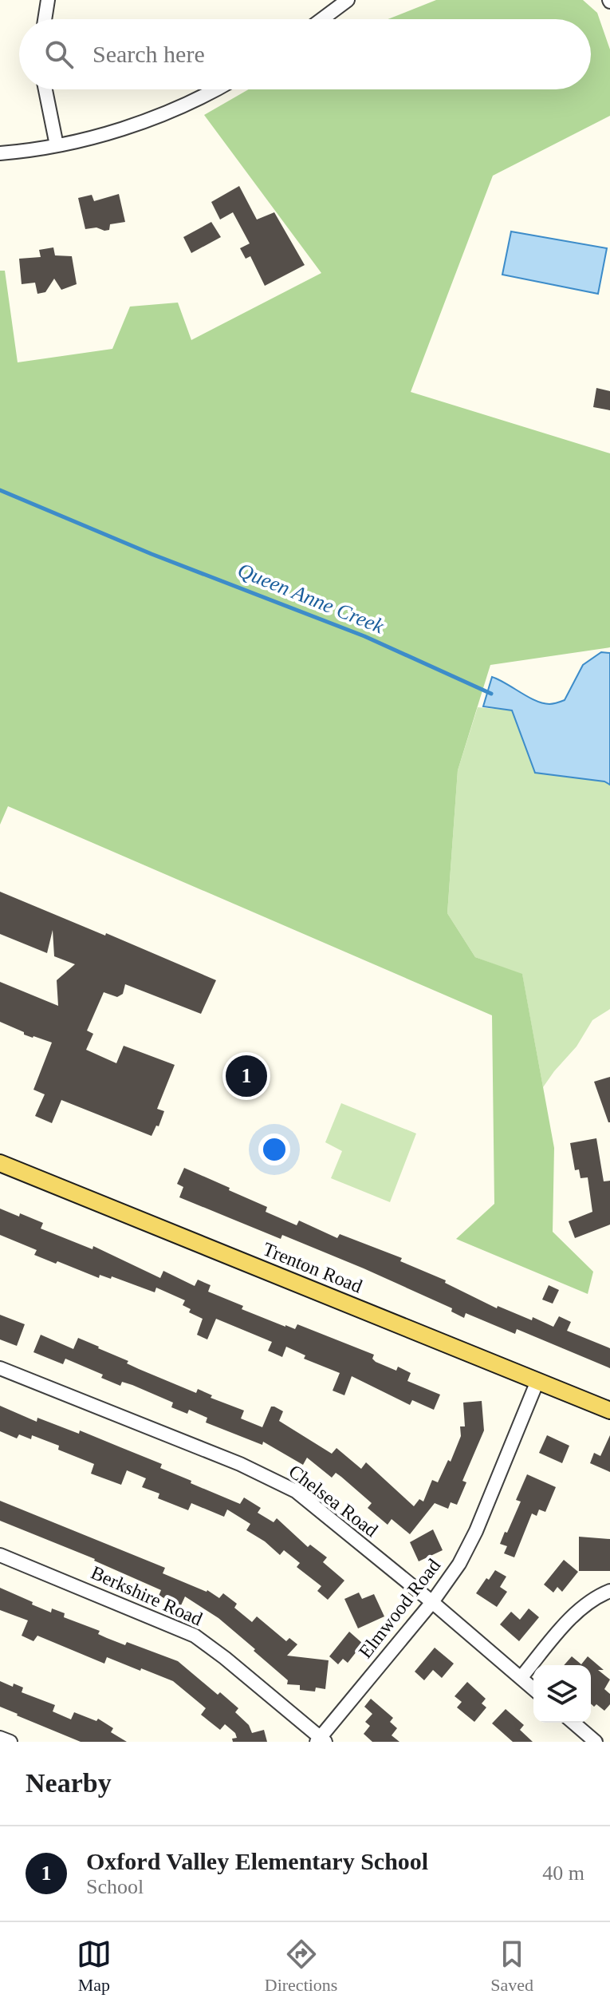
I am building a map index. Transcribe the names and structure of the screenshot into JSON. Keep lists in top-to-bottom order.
{
  "streets": {
    "main road": ["Trenton Road"],
    "street": ["Chelsea Road", "Berkshire Road", "Elmwood Road"]
  },
  "crossings": [
    ["Trenton Road", "Elmwood Road"],
    ["Chelsea Road", "Elmwood Road"],
    ["Berkshire Road", "Elmwood Road"]
  ],
  "water": ["Queen Anne Creek"],
  "page": {
    "search": "Search here",
    "pins": "1",
    "heading": "Nearby",
    "list": [
      {
        "mark": "1",
        "name": "Oxford Valley Elementary School",
        "note": "School",
        "value": "40 m"
      }
    ],
    "nav": ["Map", "Directions", "Saved"]
  }
}
